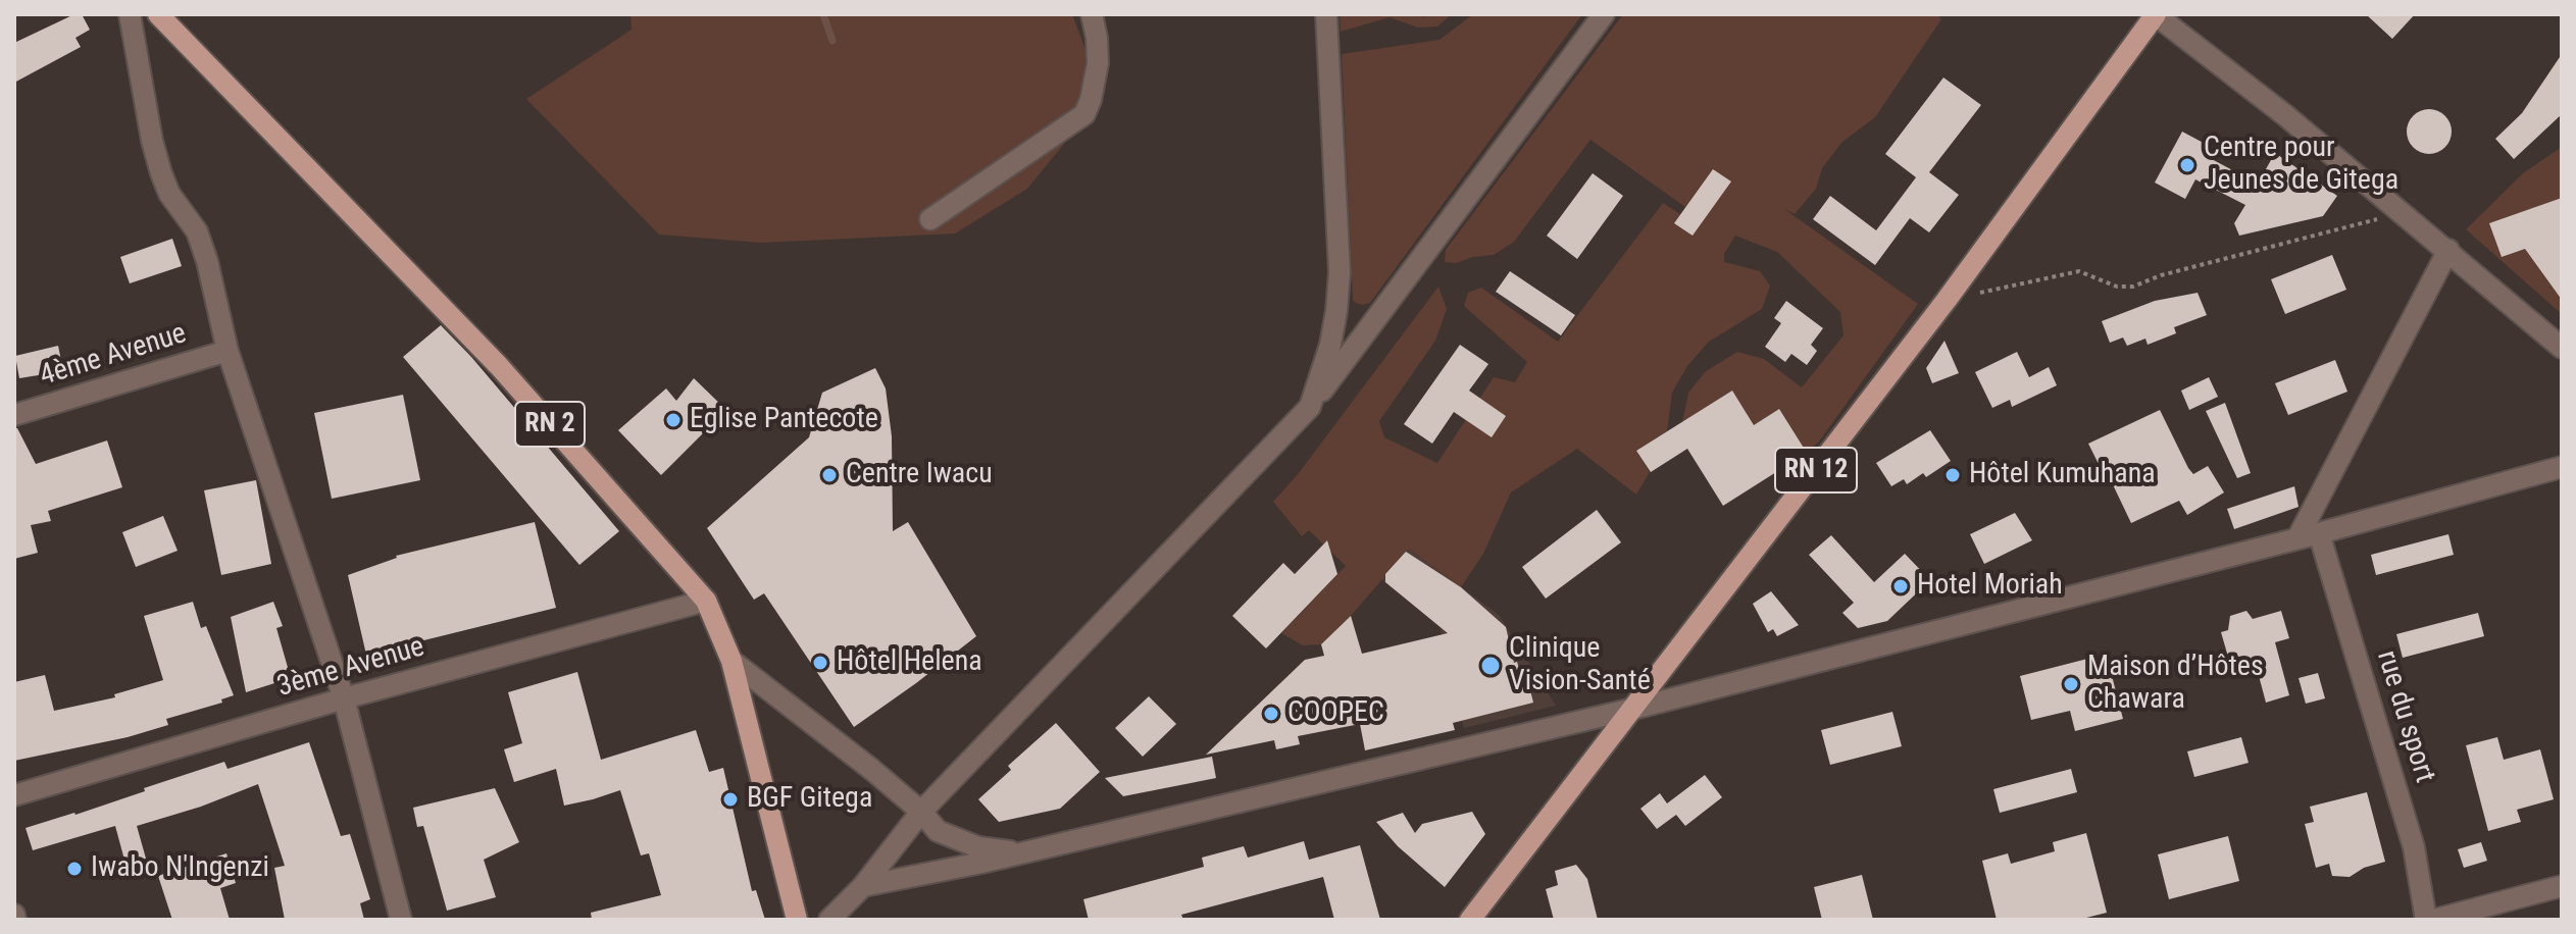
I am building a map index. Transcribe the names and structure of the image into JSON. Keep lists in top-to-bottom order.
{
  "streets": {
    "main road": ["RN 2", "RN 12"],
    "street": ["4ème Avenue", "3ème Avenue", "rue du sport"]
  },
  "crossings": [
    ["RN 2", "3ème Avenue"]
  ],
  "places": [
    "Centre pour Jeunes de Gitega",
    "Eglise Pantecote",
    "Centre Iwacu",
    "Hôtel Kumuhana",
    "Hotel Moriah",
    "Hôtel Helena",
    "Clinique Vision-Santé",
    "Maison d’Hôtes Chawara",
    "COOPEC",
    "BGF Gitega",
    "Iwabo N'Ingenzi"
  ]
}
